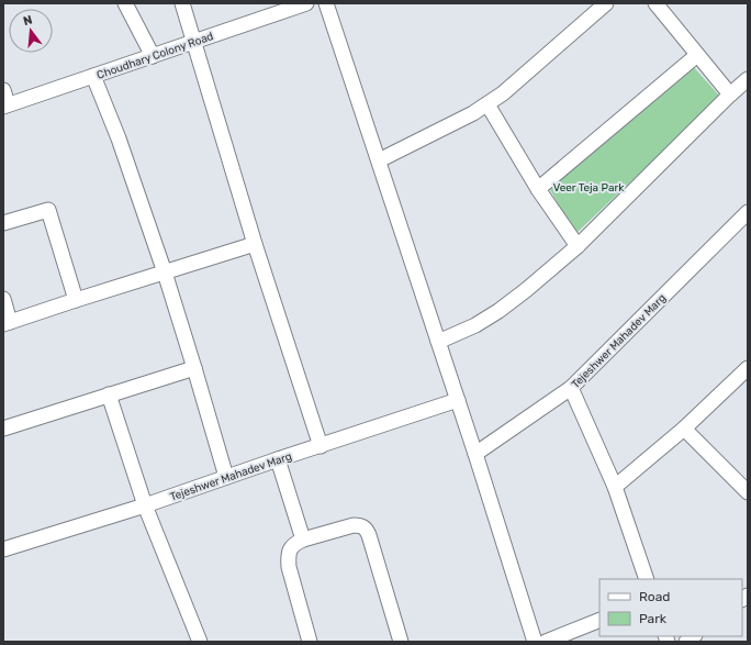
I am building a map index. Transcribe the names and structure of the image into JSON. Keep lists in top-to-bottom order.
{
  "streets": {
    "street": ["Choudhary Colony Road", "Tejeshwer Mahadev Marg"]
  },
  "parks": ["Veer Teja Park"],
  "legend": ["Road", "Park"],
  "north": "top"
}
